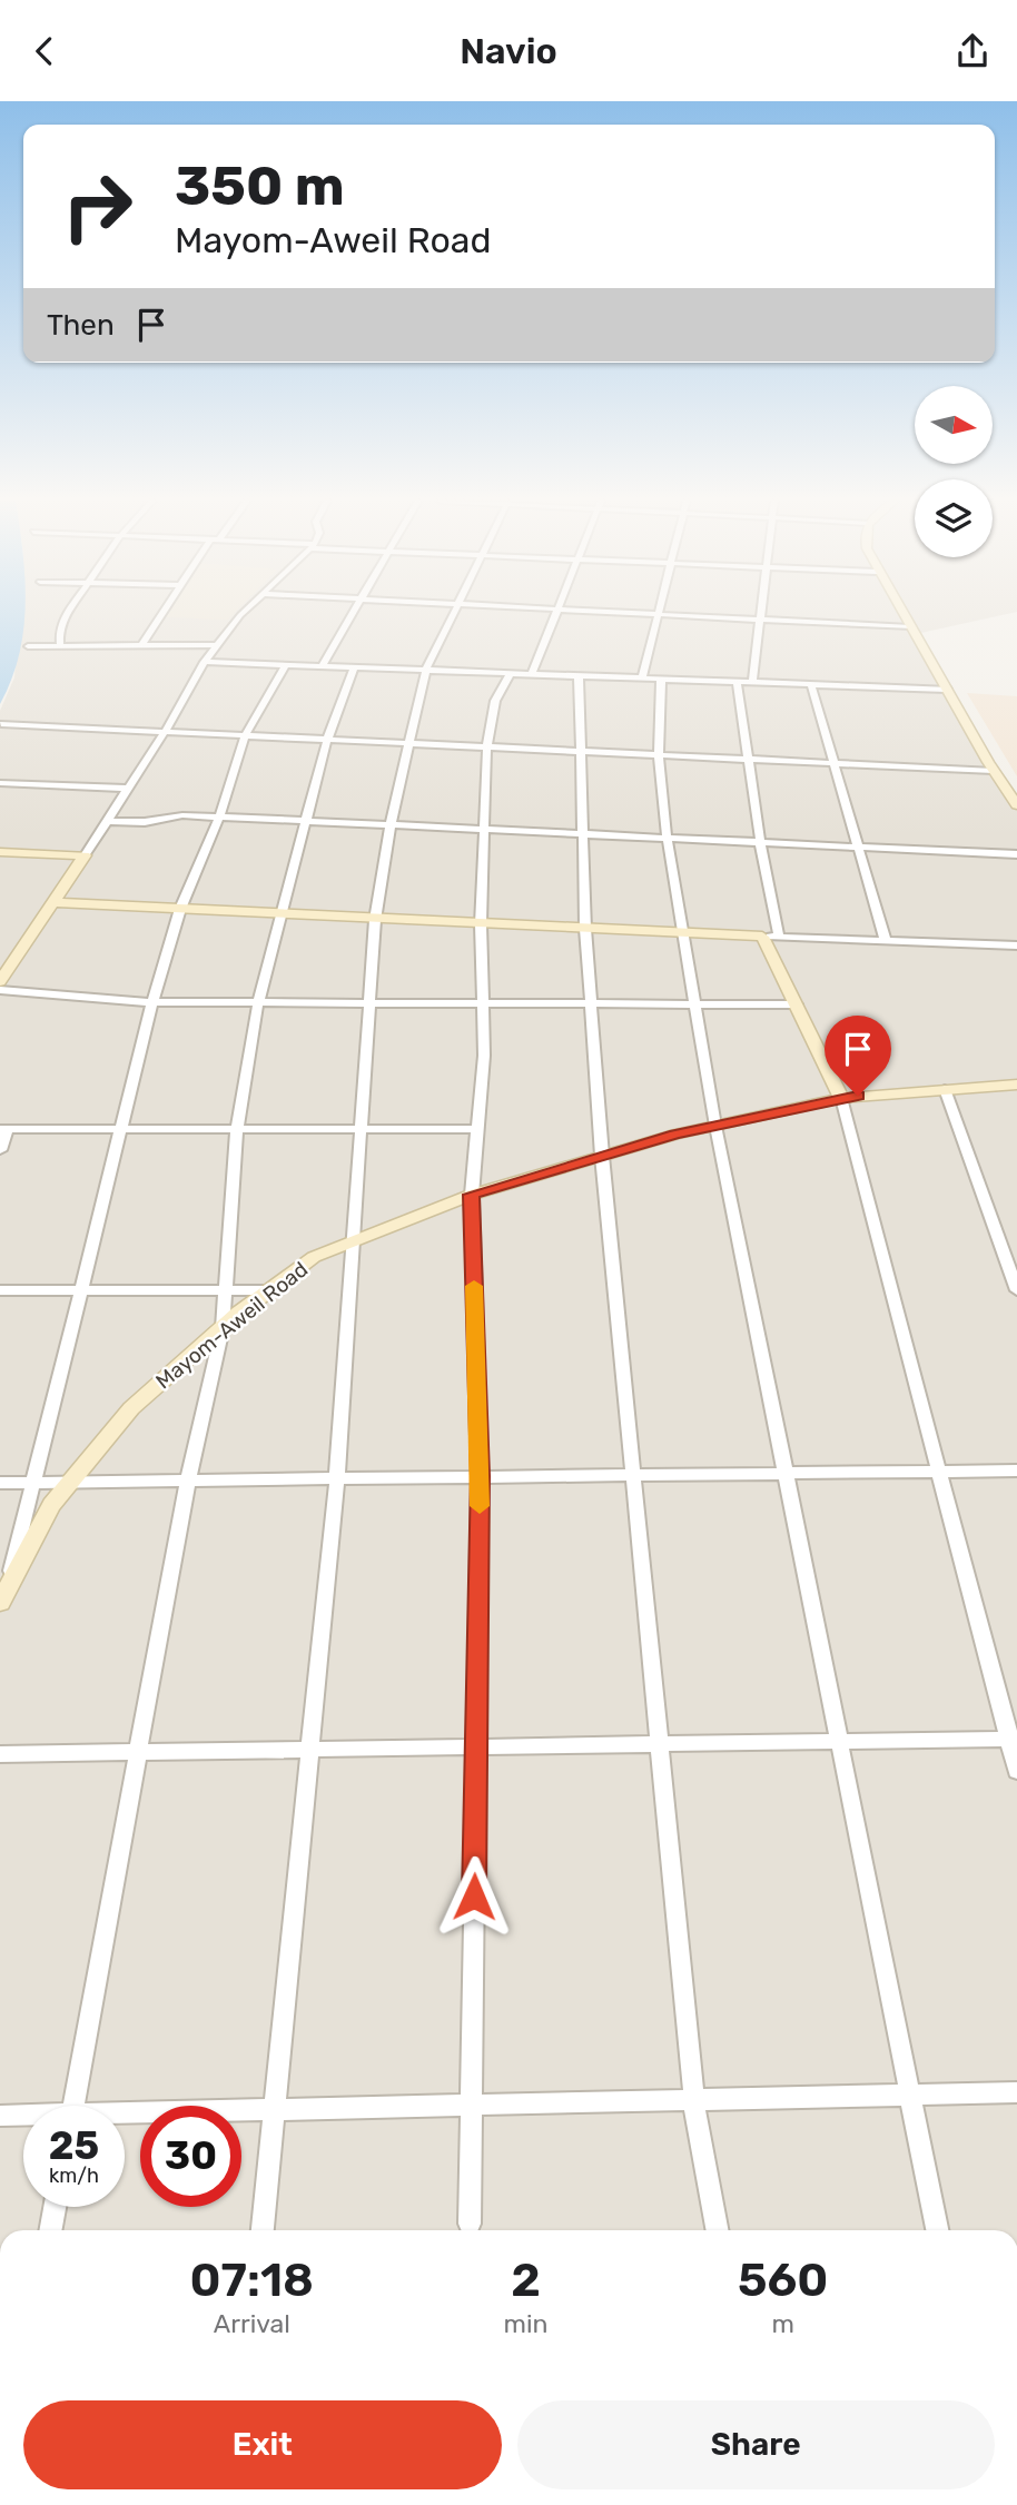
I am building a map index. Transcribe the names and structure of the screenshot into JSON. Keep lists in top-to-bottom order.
{
  "streets": {
    "main road": ["Mayom-Aweil Road"]
  },
  "north": "right",
  "page": {
    "header": "Navio",
    "turn": ["350 m", "Mayom-Aweil Road"],
    "then": "Then",
    "speed": "25 km/h",
    "limit": "30",
    "eta": [
      "07:18",
      "Arrival",
      "2",
      "min",
      "560",
      "m"
    ],
    "buttons": ["Exit", "Share"]
  }
}
